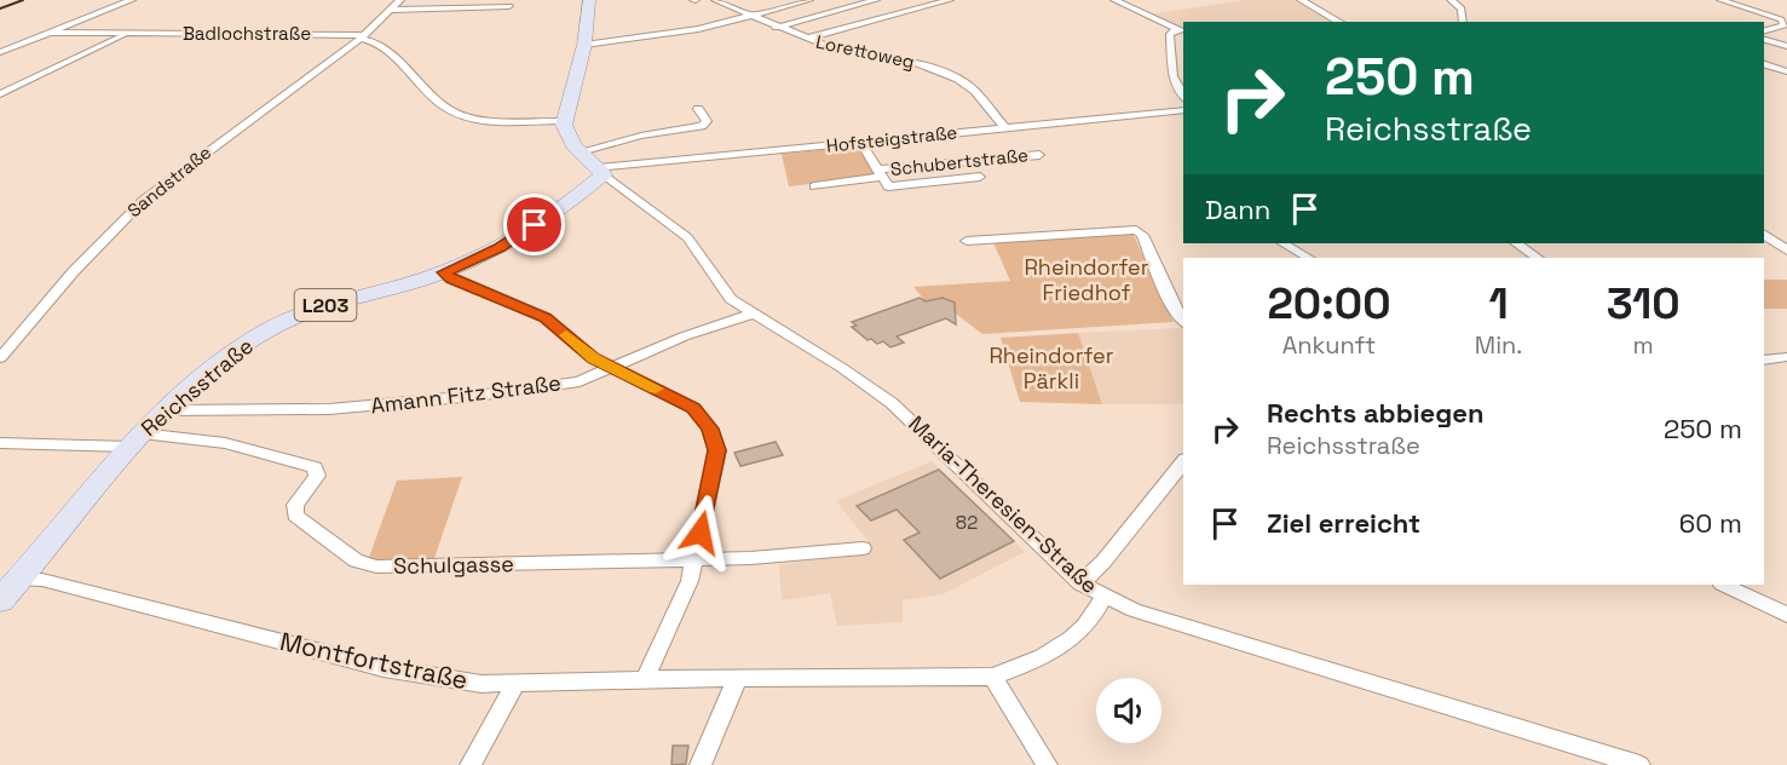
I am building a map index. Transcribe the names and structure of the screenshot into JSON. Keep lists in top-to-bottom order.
{
  "streets": {
    "main road": ["L203", "Reichsstraße"],
    "street": [
      "Badlochstraße",
      "Lorettoweg",
      "Hofsteigstraße",
      "Schubertstraße",
      "Sandstraße",
      "Amann Fitz Straße",
      "Maria-Theresien-Straße",
      "Schulgasse",
      "Montfortstraße"
    ]
  },
  "crossings": [
    ["Badlochstraße", "Sandstraße"],
    ["Lorettoweg", "Hofsteigstraße"],
    ["Hofsteigstraße", "Schubertstraße"],
    ["Hofsteigstraße", "Reichsstraße"],
    ["Hofsteigstraße", "Maria-Theresien-Straße"],
    ["Reichsstraße", "Amann Fitz Straße"],
    ["Reichsstraße", "Maria-Theresien-Straße"],
    ["Reichsstraße", "Schulgasse"],
    ["Reichsstraße", "Montfortstraße"],
    ["Amann Fitz Straße", "Maria-Theresien-Straße"],
    ["Maria-Theresien-Straße", "Montfortstraße"]
  ],
  "parks": ["Rheindorfer Friedhof", "Rheindorfer Pärkli"],
  "house_numbers": ["82"],
  "page": {
    "turn": ["250 m", "Reichsstraße"],
    "then": "Dann",
    "eta": [
      "20:00",
      "Ankunft",
      "1",
      "Min.",
      "310",
      "m"
    ],
    "list": [
      {
        "name": "Rechts abbiegen",
        "note": "Reichsstraße",
        "value": "250 m"
      },
      {
        "name": "Ziel erreicht",
        "value": "60 m"
      }
    ]
  }
}
